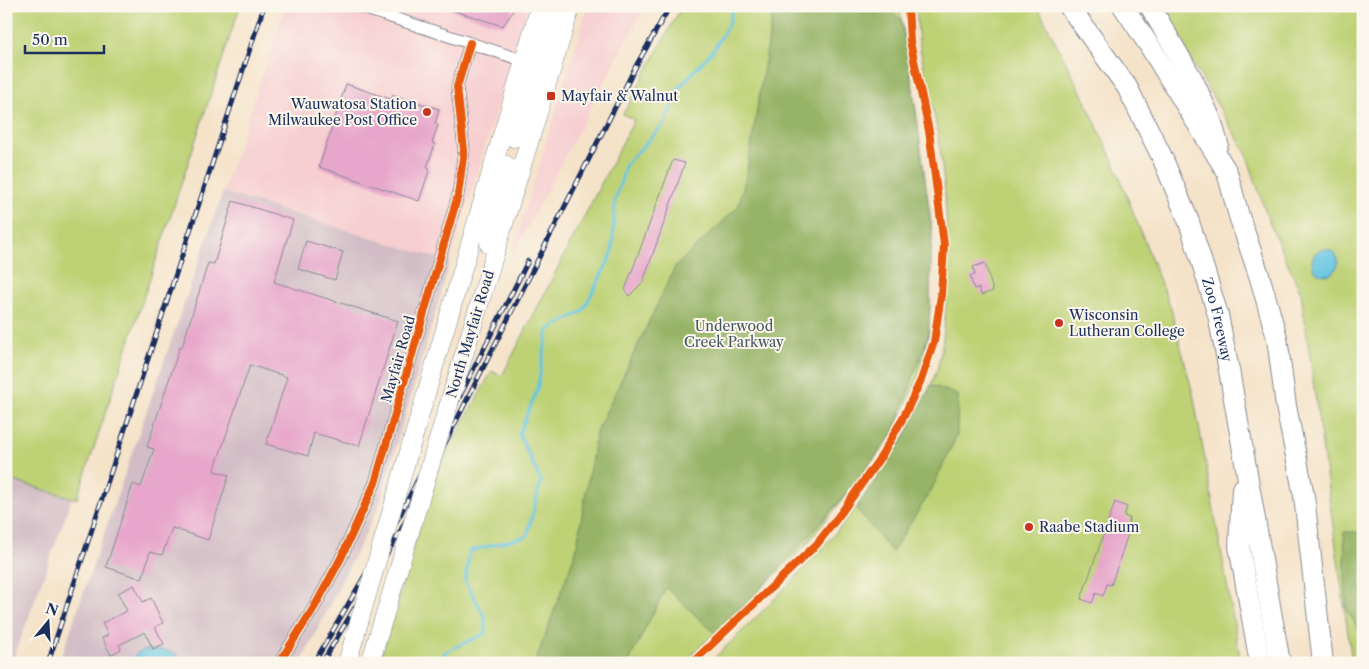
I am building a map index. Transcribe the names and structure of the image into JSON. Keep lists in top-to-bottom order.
{
  "streets": {
    "highway": ["Zoo Freeway"],
    "main road": ["North Mayfair Road"],
    "street": ["Mayfair Road"]
  },
  "parks": ["Underwood Creek Parkway"],
  "places": {
    "transit": ["Mayfair & Walnut"],
    "other": ["Wauwatosa Station Milwaukee Post Office", "Wisconsin Lutheran College", "Raabe Stadium"]
  },
  "scale_bar": "50 m",
  "north": "top"
}
